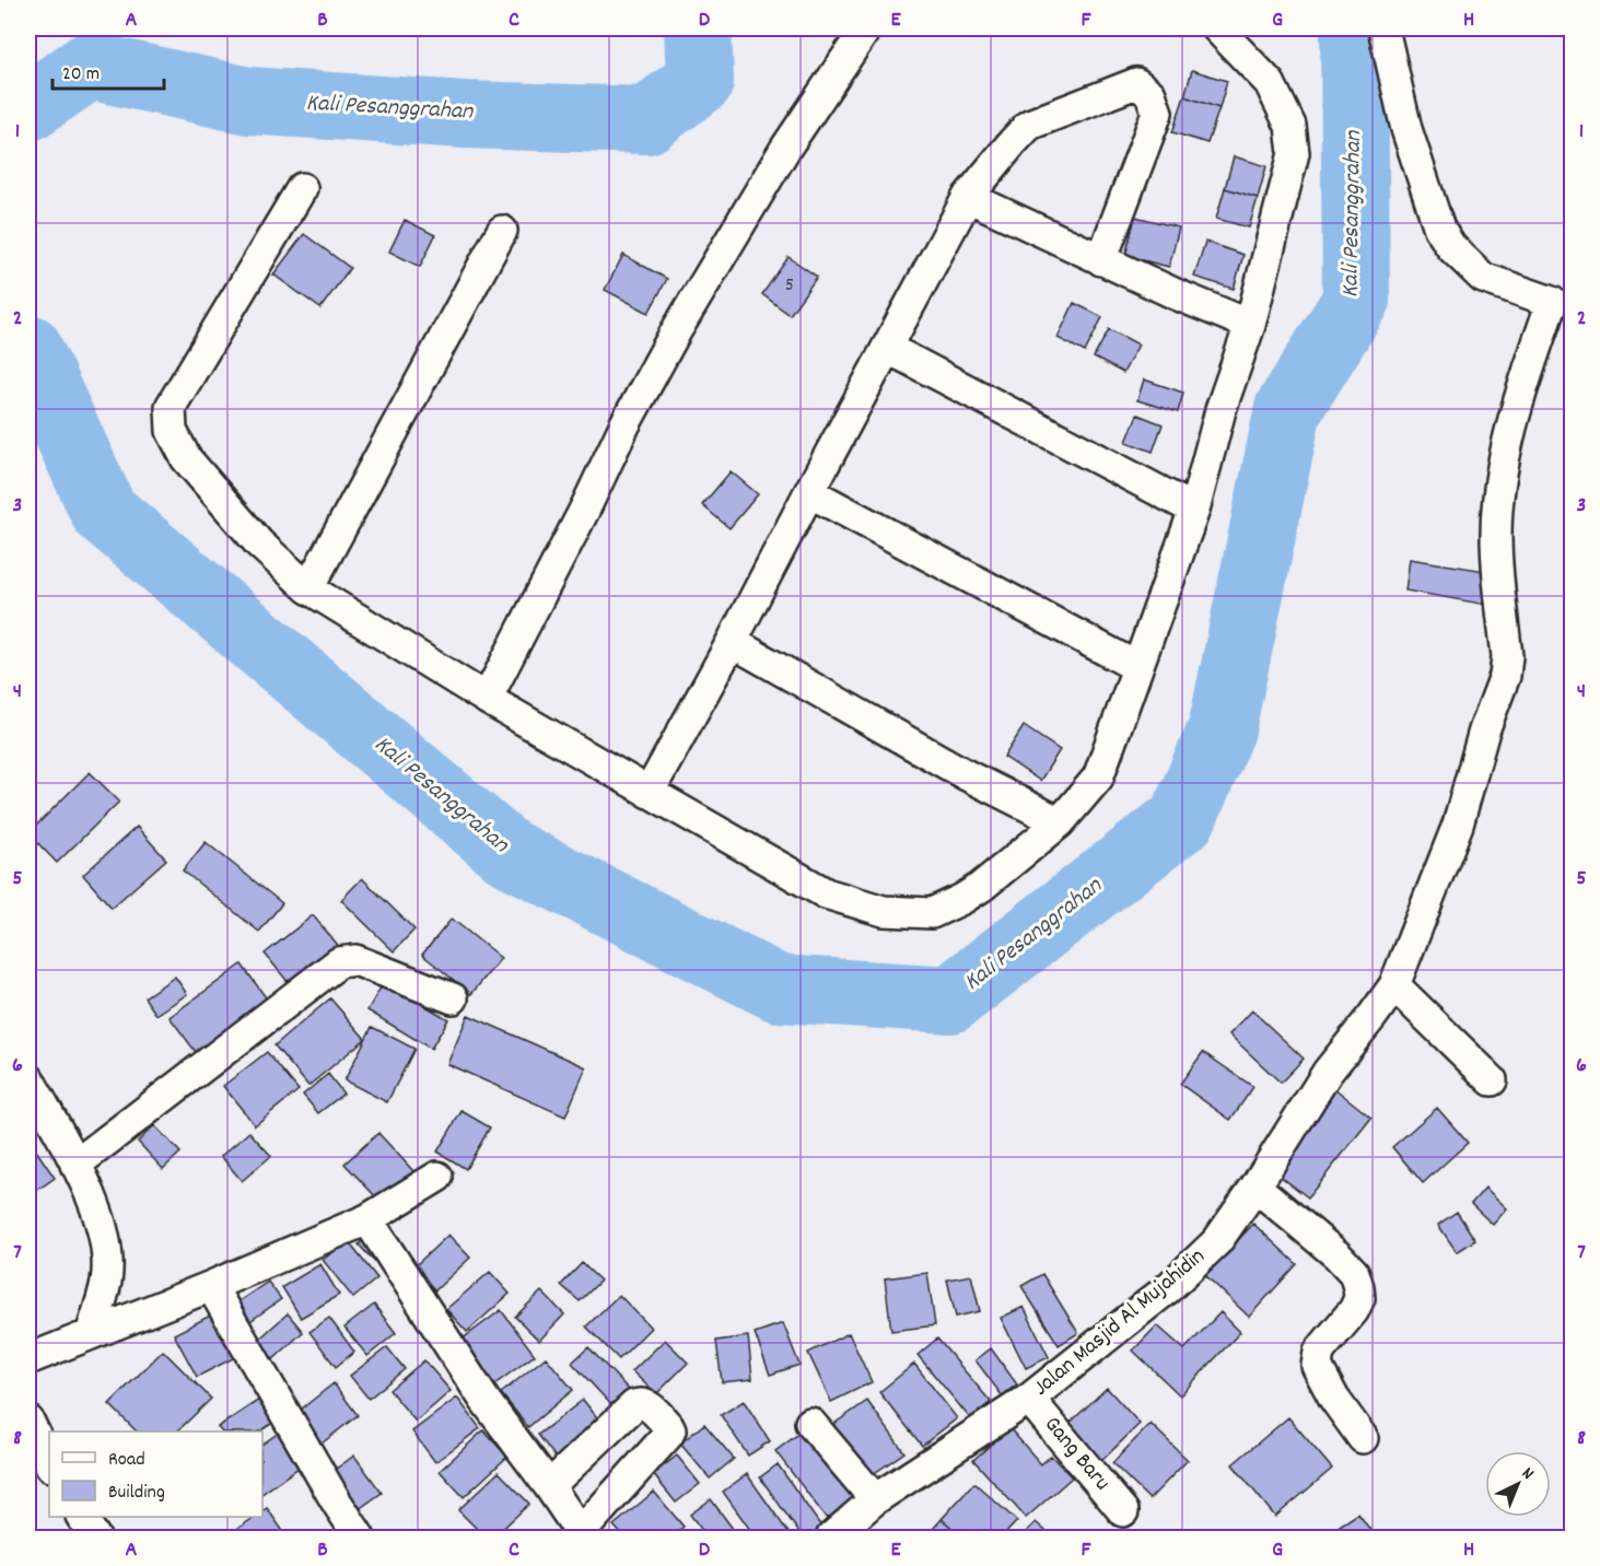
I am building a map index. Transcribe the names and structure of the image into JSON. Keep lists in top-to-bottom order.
{
  "streets": {
    "street": ["Jalan Masjid Al Mujahidin", "Gang Baru"]
  },
  "crossings": [
    ["Jalan Masjid Al Mujahidin", "Gang Baru"]
  ],
  "water": ["Kali Pesanggrahan"],
  "house_numbers": ["5"],
  "legend": ["Road", "Building"],
  "scale_bar": "20 m",
  "north": "top right",
  "grid": {
    "columns": [
      "A",
      "B",
      "C",
      "D",
      "E",
      "F",
      "G",
      "H"
    ],
    "rows": [
      "1",
      "2",
      "3",
      "4",
      "5",
      "6",
      "7",
      "8"
    ]
  }
}
